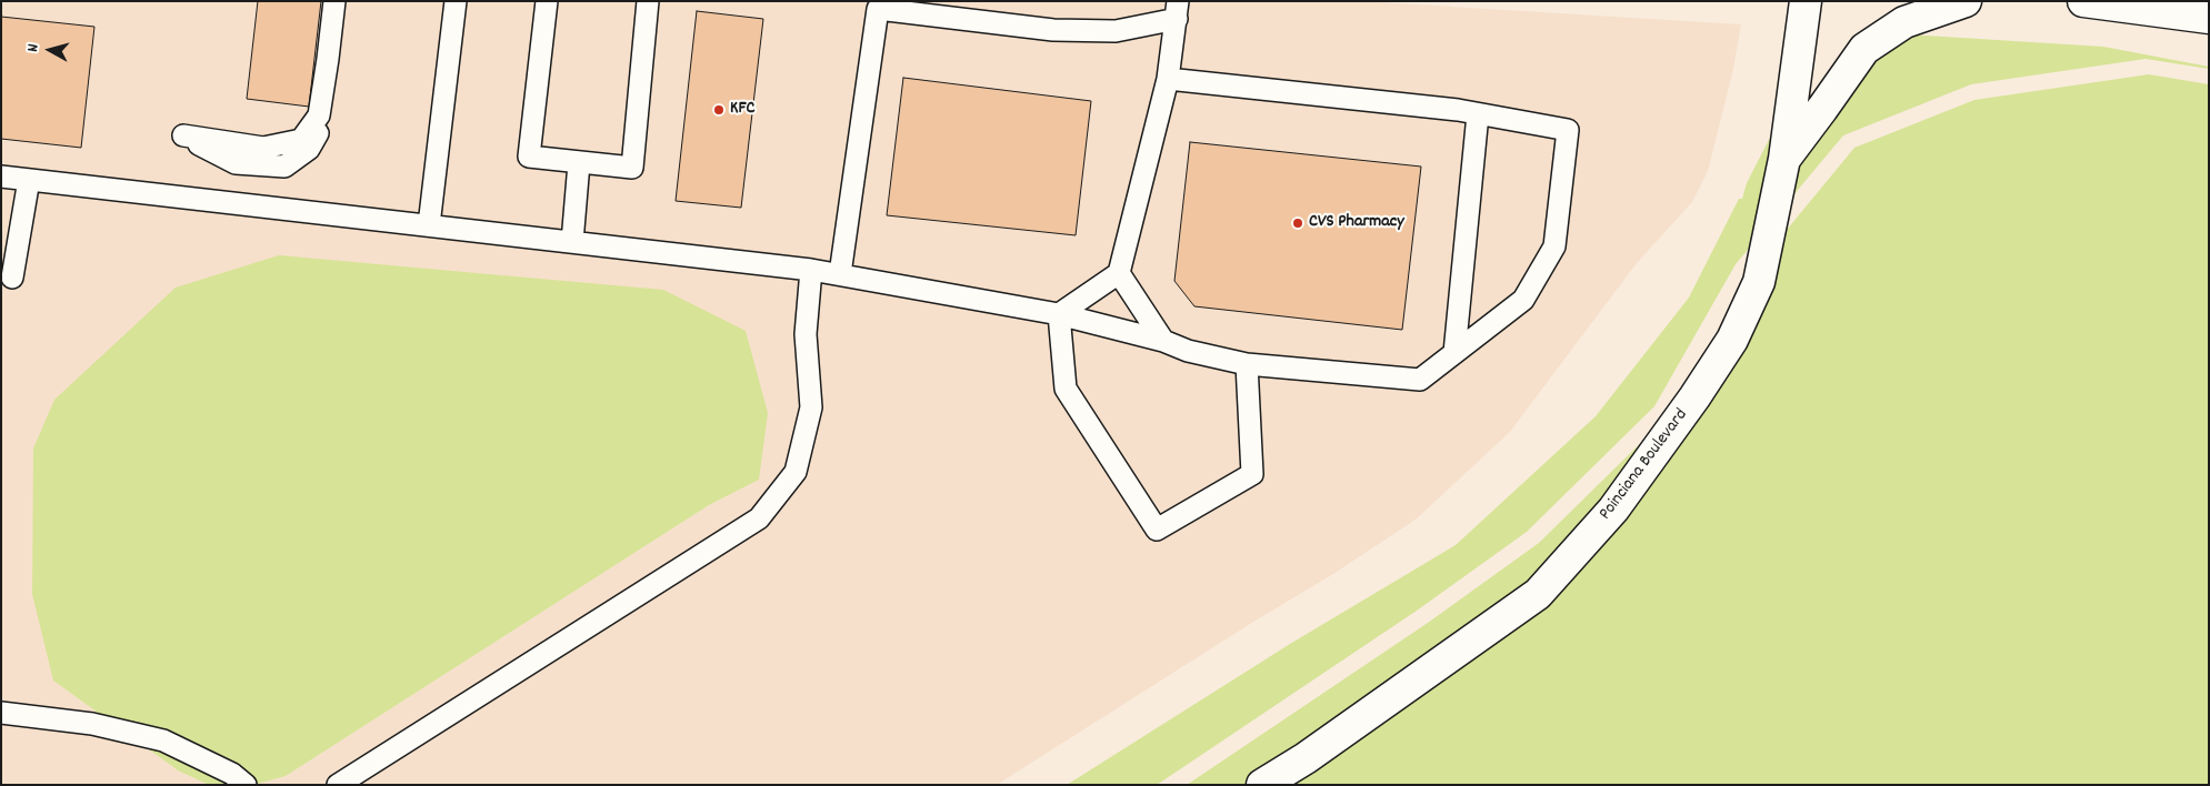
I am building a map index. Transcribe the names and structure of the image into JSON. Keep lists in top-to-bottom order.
{
  "streets": {
    "main road": ["Poinciana Boulevard"]
  },
  "places": ["KFC", "CVS Pharmacy"],
  "north": "left"
}
